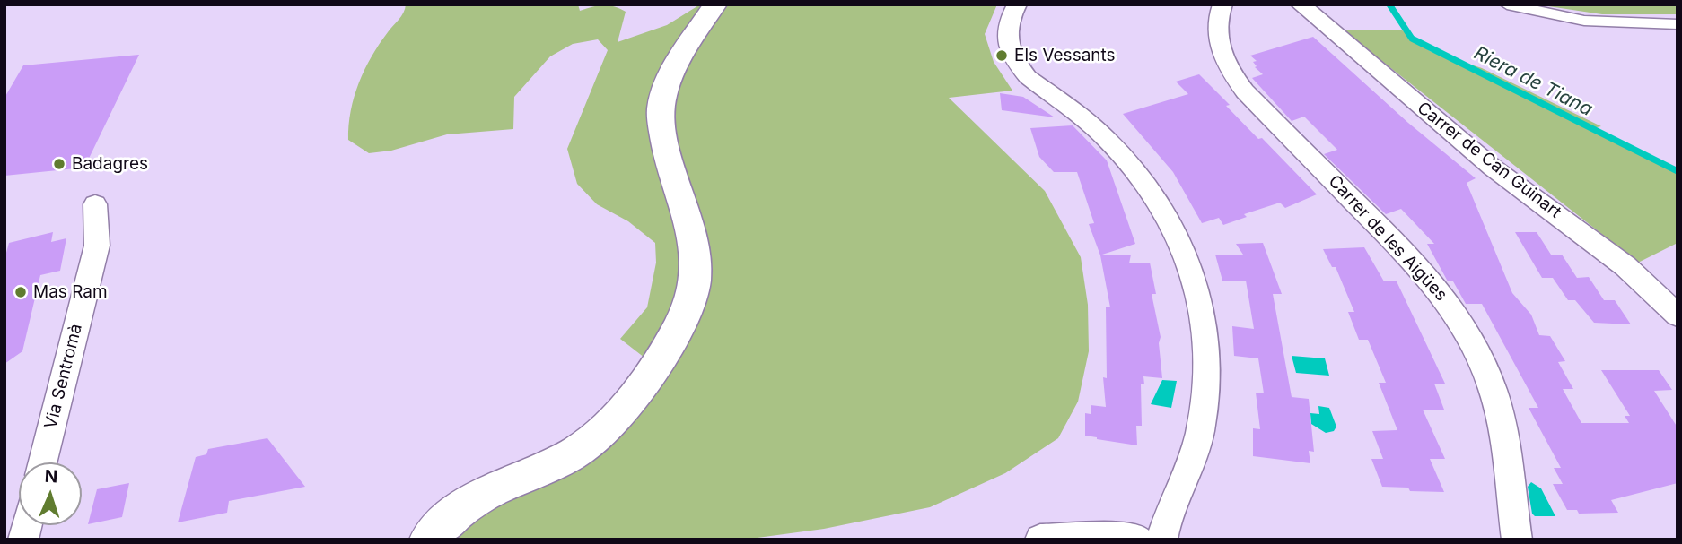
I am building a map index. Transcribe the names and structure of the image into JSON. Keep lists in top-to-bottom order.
{
  "streets": {
    "street": ["Carrer de Can Guinart", "Carrer de les Aigües", "Via Sentromà"]
  },
  "water": ["Riera de Tiana"],
  "places": ["Els Vessants", "Badagres", "Mas Ram"],
  "north": "top"
}
